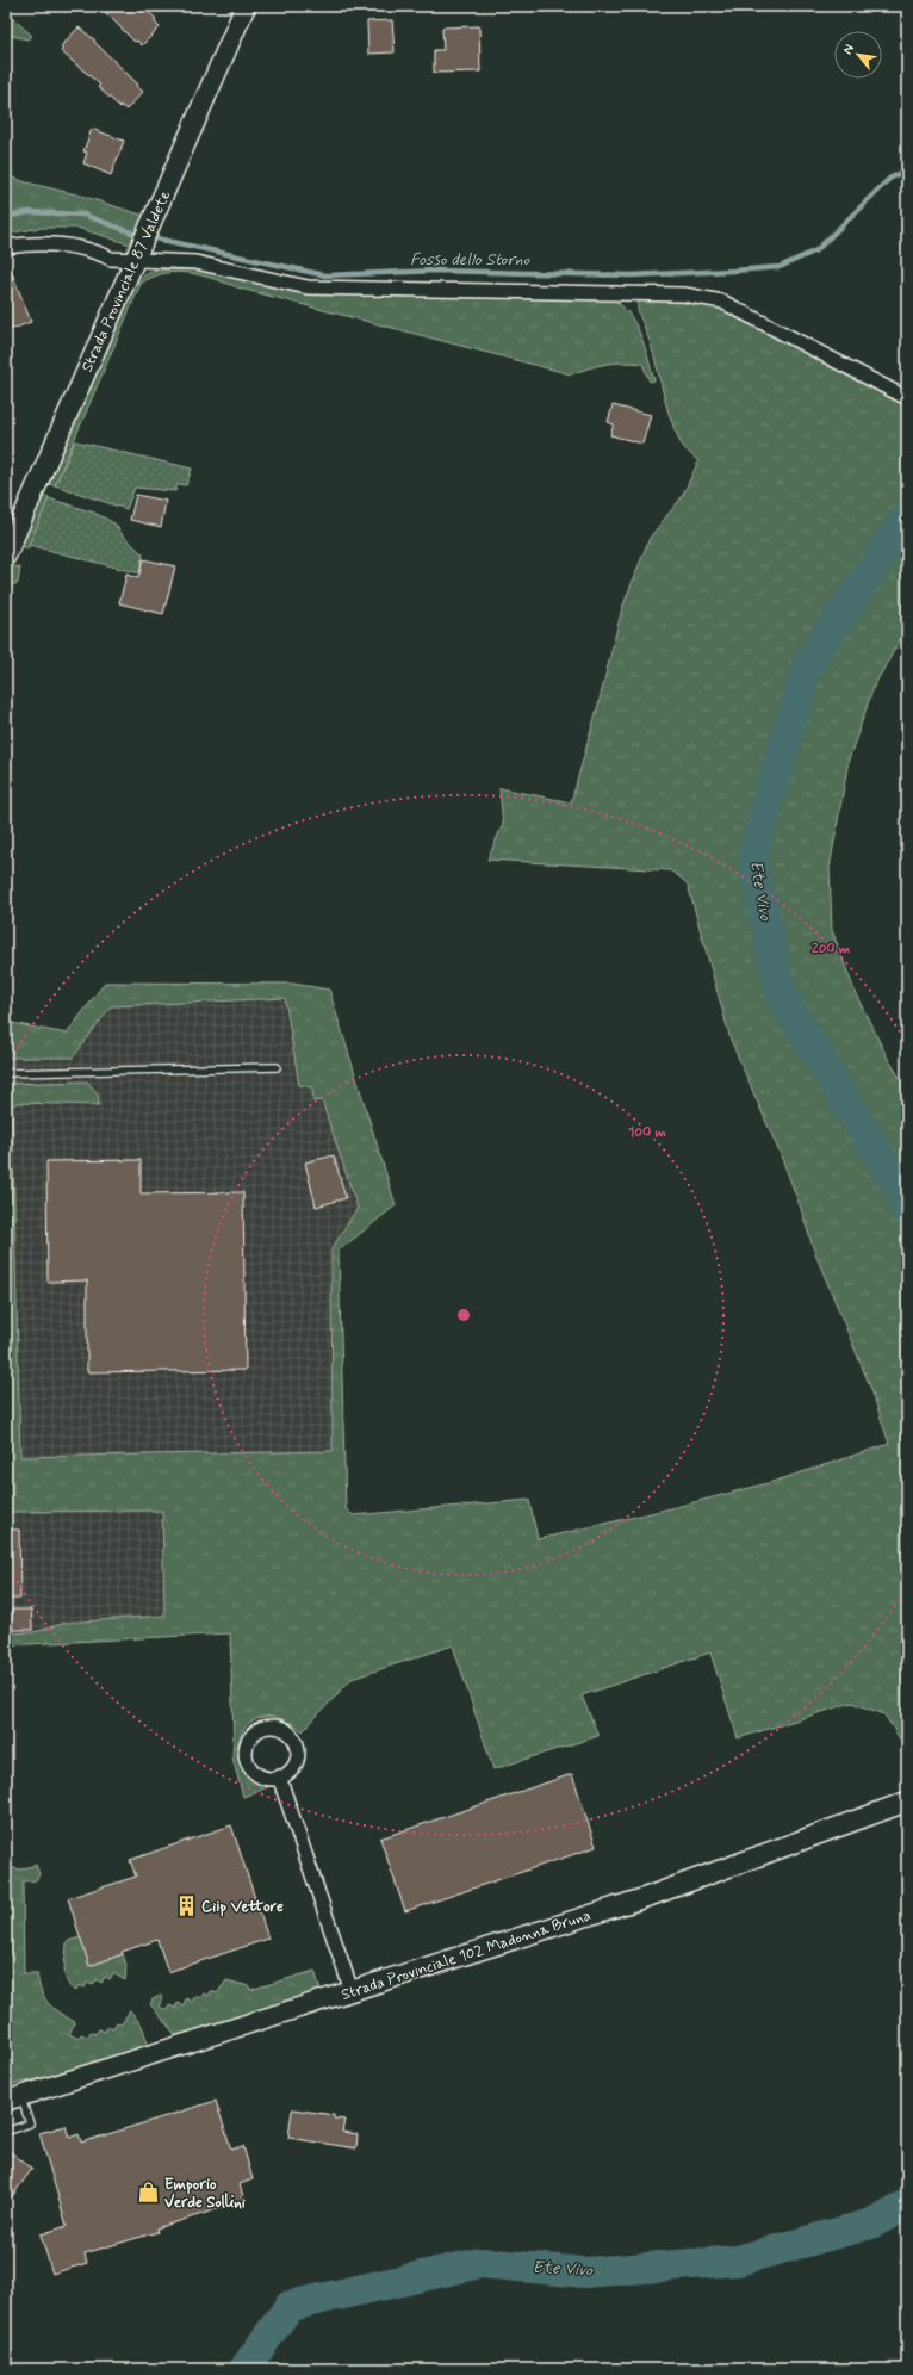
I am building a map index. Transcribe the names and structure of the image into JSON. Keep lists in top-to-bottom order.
{
  "streets": {
    "street": ["Strada Provinciale 87 Valdete", "Strada Provinciale 102 Madonna Bruna"]
  },
  "water": ["Fosso dello Storno", "Ete Vivo"],
  "places": {
    "building": ["Ciip Vettore"],
    "shop": ["Emporio Verde Sollini"]
  },
  "north": "top left",
  "rings": ["200 m", "100 m"]
}
